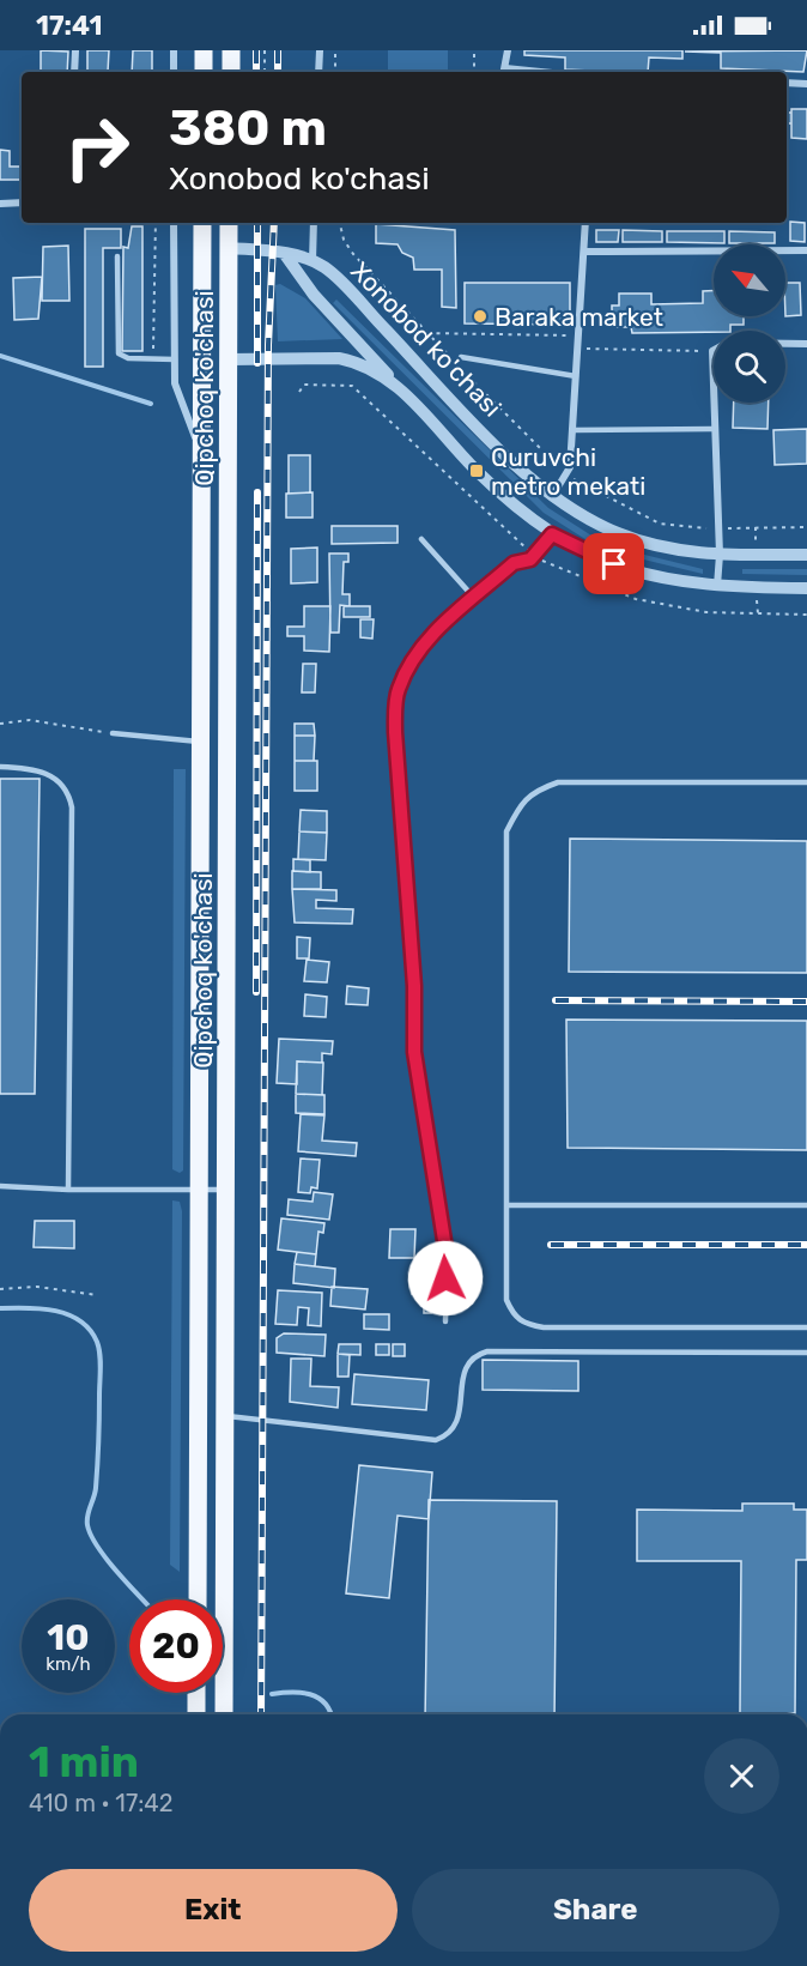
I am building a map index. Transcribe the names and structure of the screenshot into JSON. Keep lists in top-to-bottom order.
{
  "streets": {
    "main road": ["Qipchoq ko'chasi"],
    "street": ["Xonobod ko'chasi"]
  },
  "crossings": [
    ["Xonobod ko'chasi", "Qipchoq ko'chasi"]
  ],
  "places": {
    "other": ["Baraka market"],
    "transit": ["Quruvchi metro mekati"]
  },
  "north": "top left",
  "page": {
    "status": "17:41",
    "turn": ["380 m", "Xonobod ko'chasi"],
    "speed": "10 km/h",
    "limit": "20",
    "heading": ["1 min", "410 m · 17:42"],
    "buttons": ["Exit", "Share"]
  }
}
